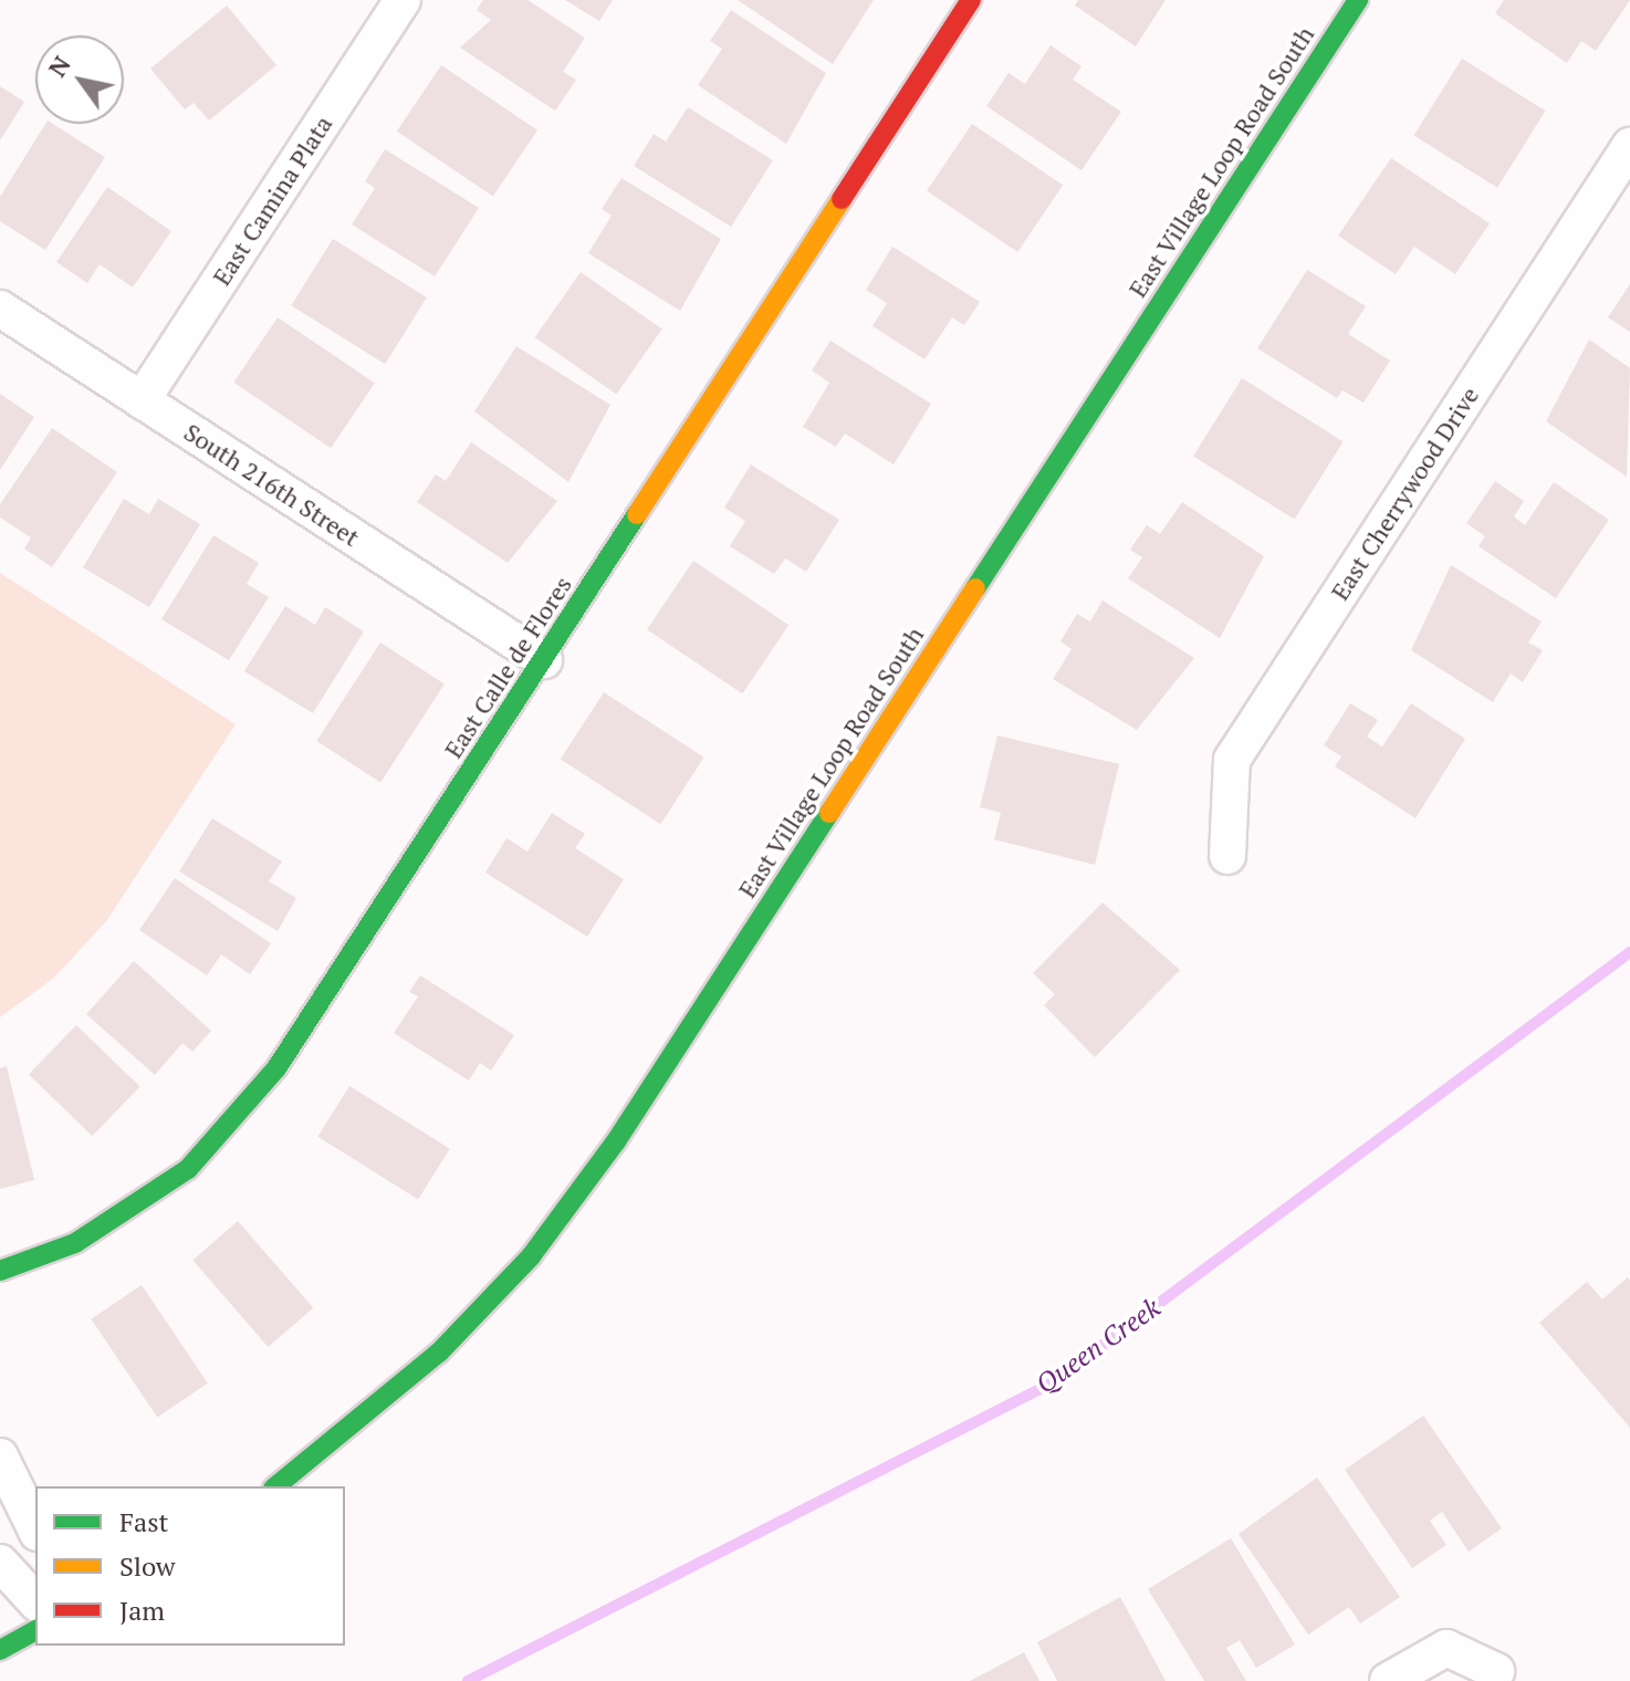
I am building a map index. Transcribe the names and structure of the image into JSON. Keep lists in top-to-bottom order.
{
  "streets": {
    "street": [
      "East Village Loop Road South",
      "East Camina Plata",
      "South 216th Street",
      "East Cherrywood Drive",
      "East Calle de Flores"
    ]
  },
  "crossings": [
    ["East Camina Plata", "South 216th Street"],
    ["South 216th Street", "East Calle de Flores"]
  ],
  "water": ["Queen Creek"],
  "legend": ["Fast", "Slow", "Jam"],
  "north": "top left"
}
